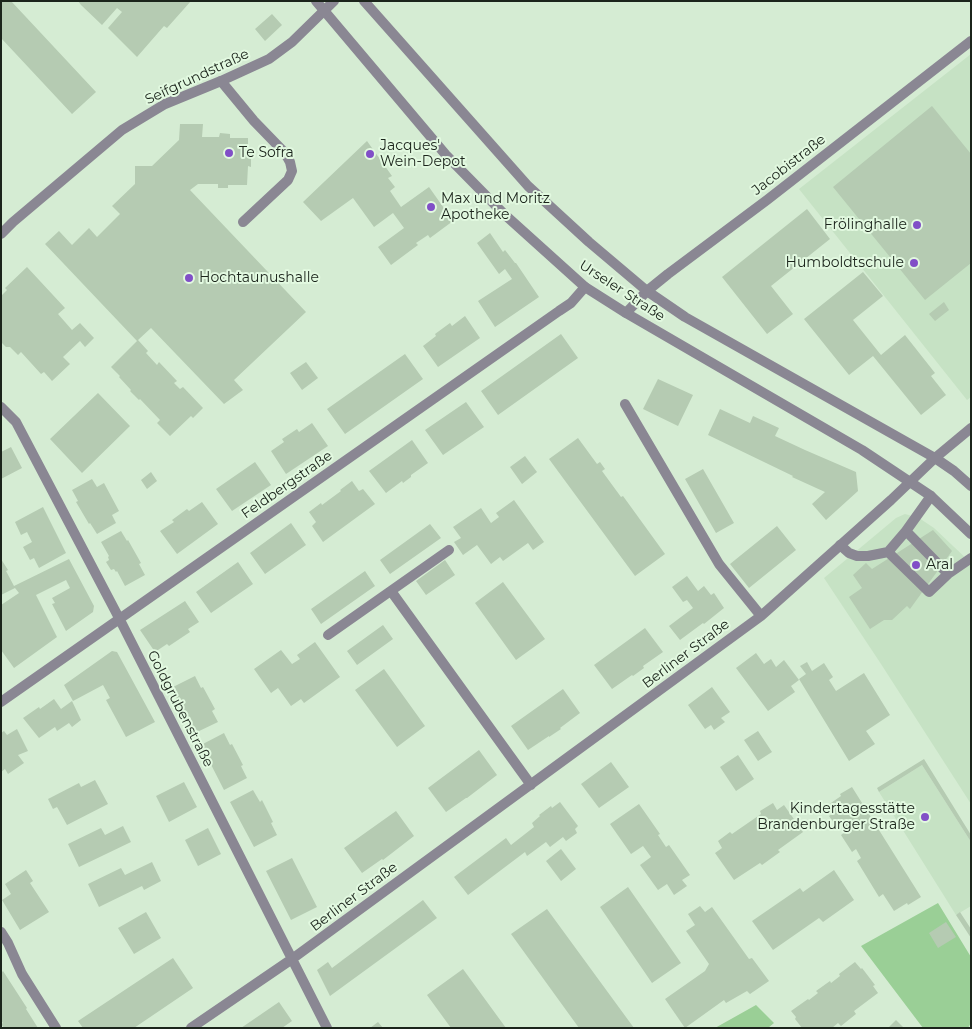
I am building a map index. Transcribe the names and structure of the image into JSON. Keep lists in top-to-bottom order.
{
  "streets": {
    "street": [
      "Seifgrundstraße",
      "Jacobistraße",
      "Urseler Straße",
      "Feldbergstraße",
      "Berliner Straße",
      "Goldgrubenstraße"
    ]
  },
  "crossings": [
    ["Seifgrundstraße", "Urseler Straße"],
    ["Jacobistraße", "Urseler Straße"],
    ["Urseler Straße", "Feldbergstraße"],
    ["Urseler Straße", "Berliner Straße"],
    ["Feldbergstraße", "Goldgrubenstraße"],
    ["Berliner Straße", "Goldgrubenstraße"]
  ],
  "places": [
    "Te Sofra",
    "Jacques' Wein-Depot",
    "Max und Moritz Apotheke",
    "Frölinghalle",
    "Humboldtschule",
    "Hochtaunushalle",
    "Aral",
    "Kindertagesstätte Brandenburger Straße"
  ]
}
